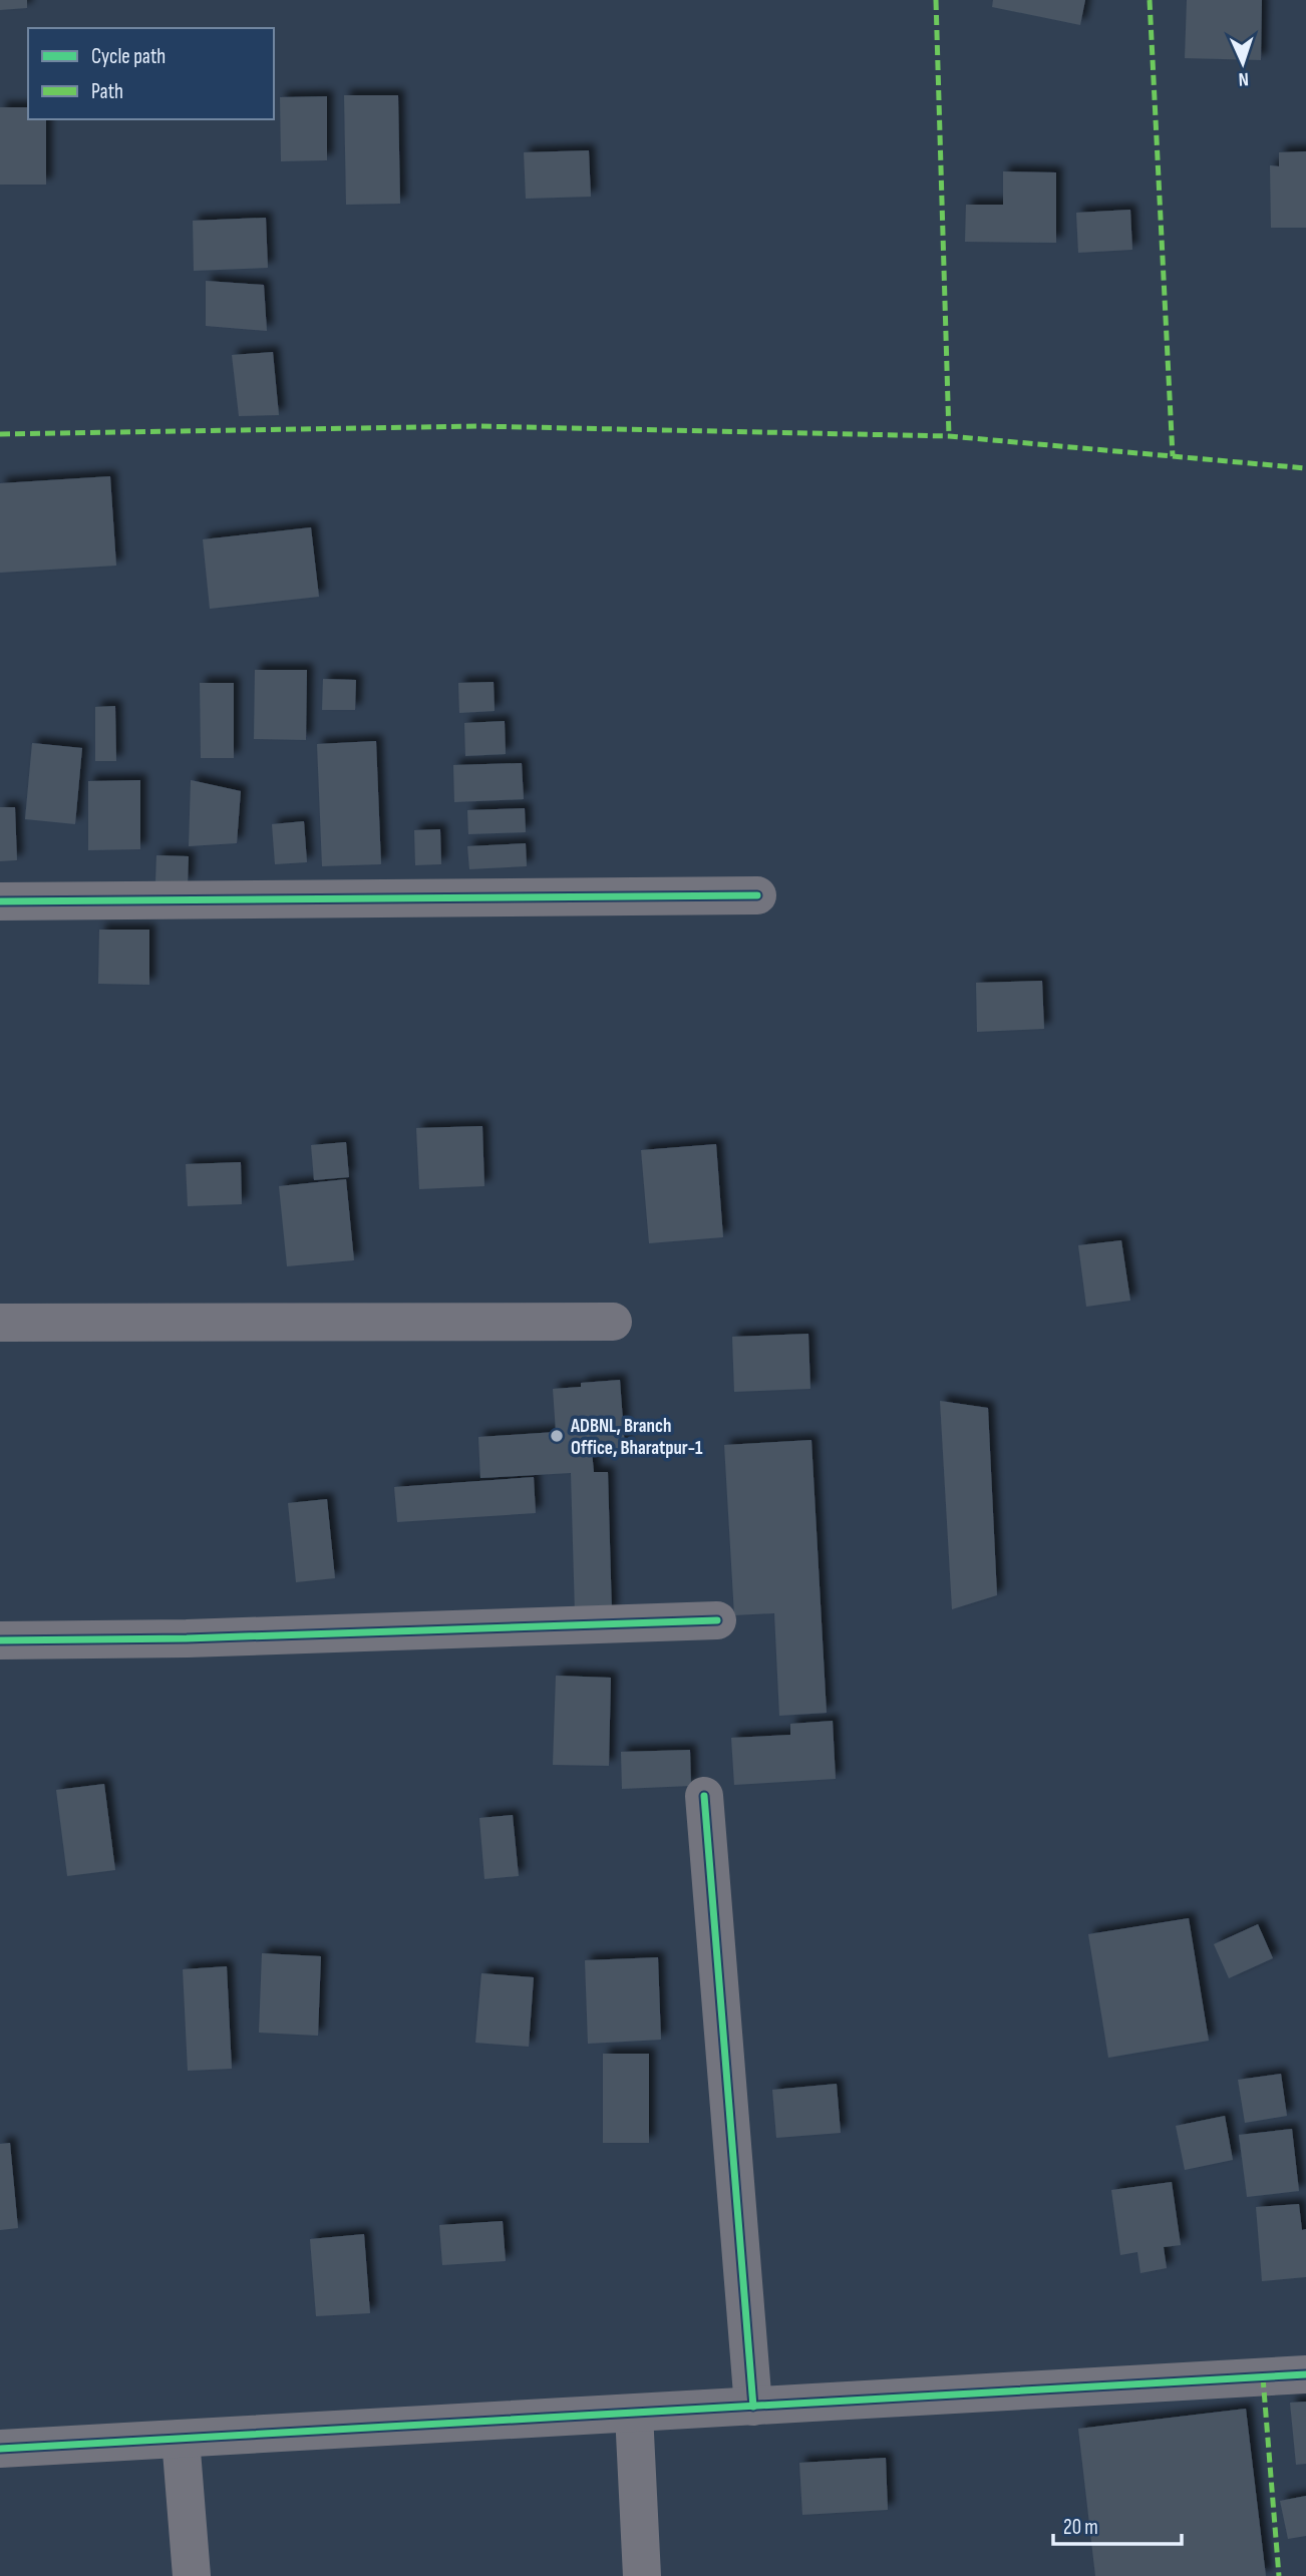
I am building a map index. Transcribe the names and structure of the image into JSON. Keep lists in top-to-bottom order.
{
  "places": ["ADBNL, Branch Office, Bharatpur-1"],
  "legend": ["Cycle path", "Path"],
  "scale_bar": "20 m",
  "north": "bottom"
}
